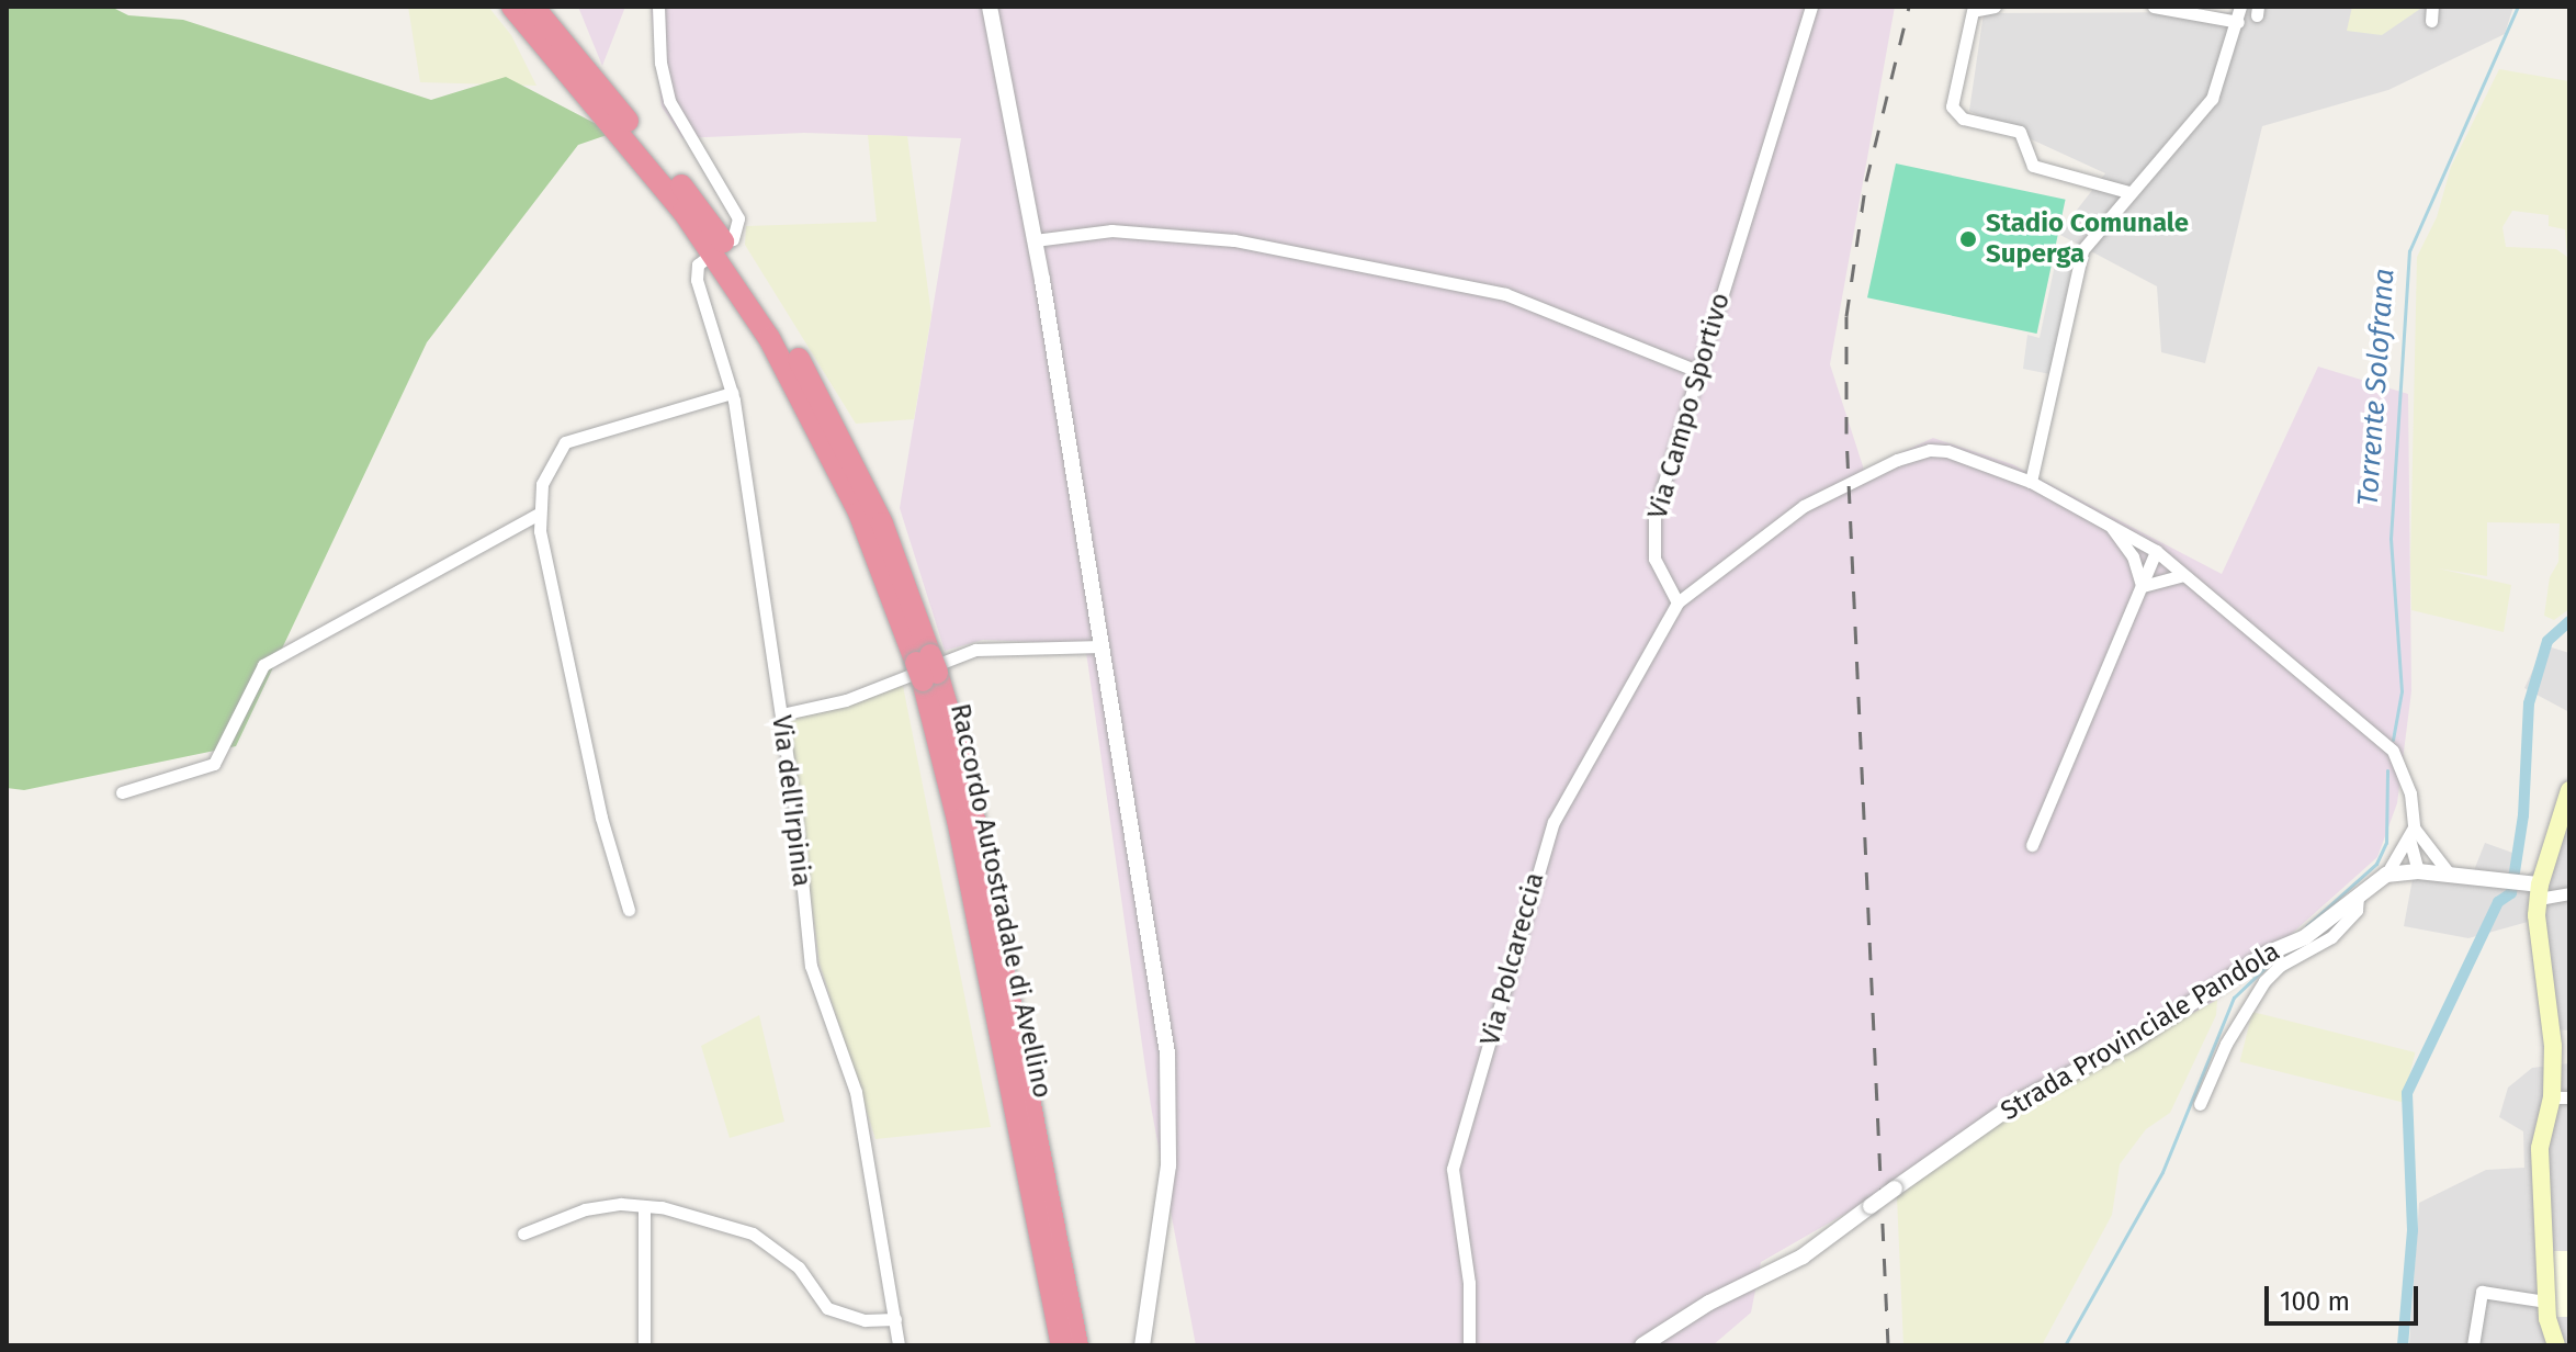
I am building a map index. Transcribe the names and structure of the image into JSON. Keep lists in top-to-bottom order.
{
  "streets": {
    "highway": ["Raccordo Autostradale di Avellino"],
    "street": [
      "Via Campo Sportivo",
      "Via dell'Irpinia",
      "Via Polcareccia",
      "Strada Provinciale Pandola"
    ]
  },
  "crossings": [
    ["Via Campo Sportivo", "Via Polcareccia"]
  ],
  "water": ["Torrente Solofrana"],
  "places": ["Stadio Comunale Superga"],
  "scale_bar": "100 m"
}
